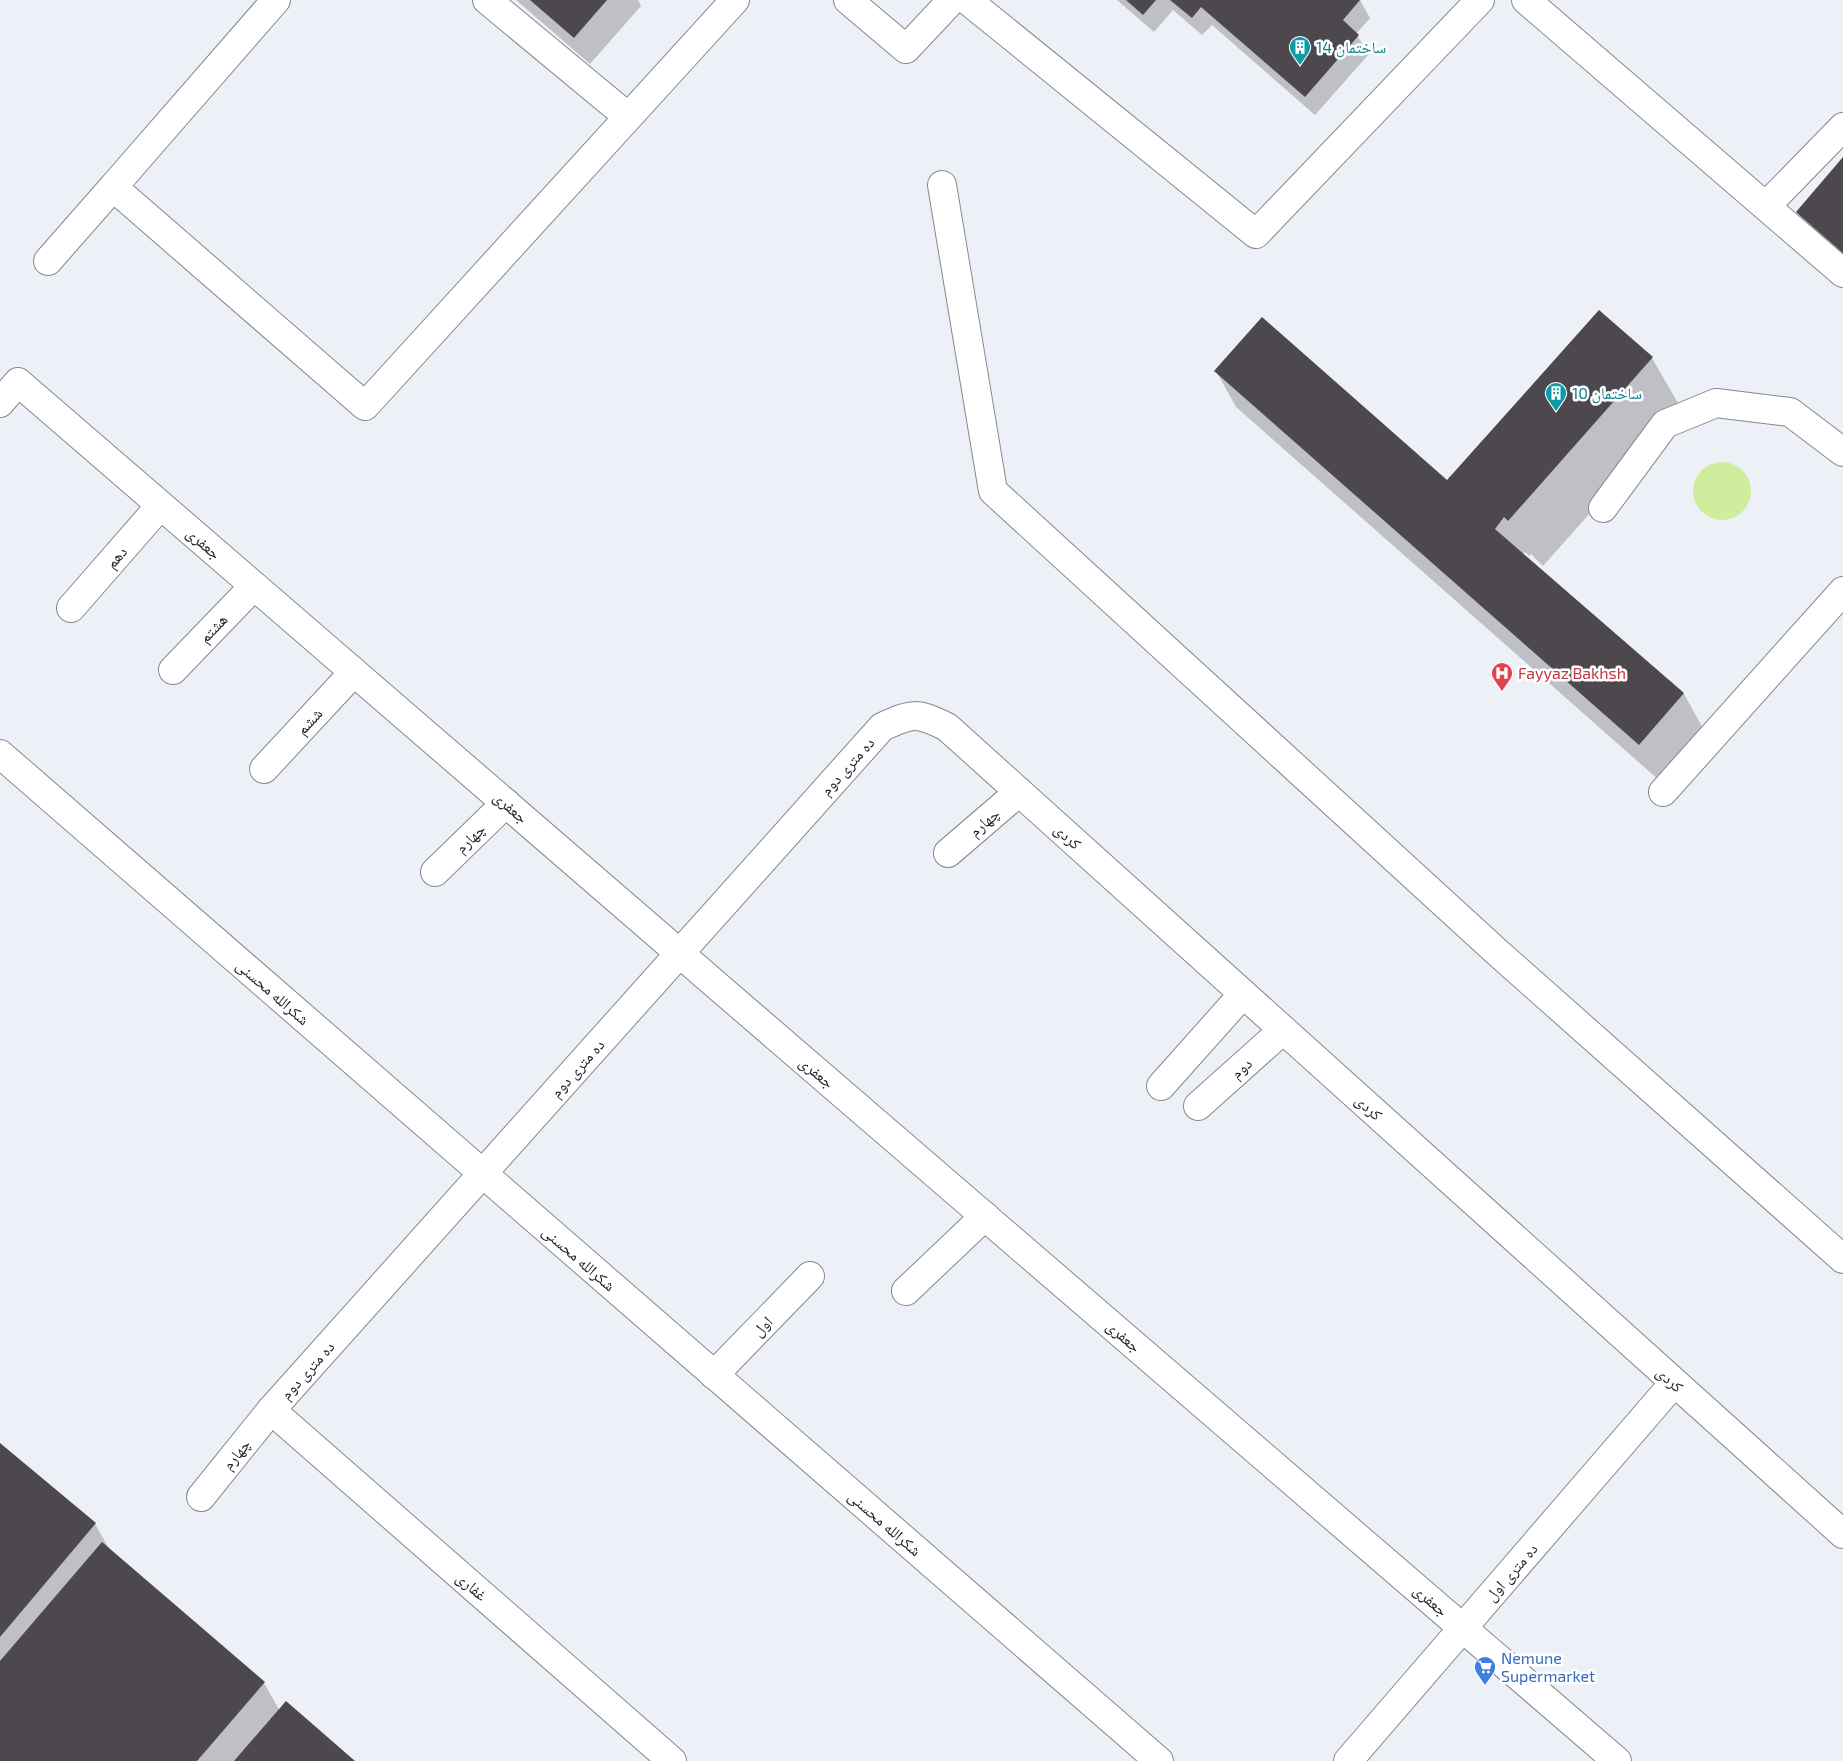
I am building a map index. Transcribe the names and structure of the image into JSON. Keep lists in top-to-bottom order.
{
  "streets": {
    "street": [
      "جعفری",
      "دهم",
      "هشتم",
      "ششم",
      "ده متری دوم",
      "چهارم",
      "کردی",
      "شکرالله محسنی",
      "دوم",
      "اول",
      "ده متری اول",
      "غفاری"
    ]
  },
  "crossings": [
    ["جعفری", "دهم"],
    ["جعفری", "هشتم"],
    ["جعفری", "ششم"],
    ["جعفری", "ده متری دوم"],
    ["جعفری", "چهارم"],
    ["جعفری", "ده متری اول"],
    ["ده متری دوم", "چهارم"],
    ["ده متری دوم", "کردی"],
    ["ده متری دوم", "شکرالله محسنی"],
    ["ده متری دوم", "غفاری"],
    ["چهارم", "کردی"],
    ["چهارم", "غفاری"],
    ["کردی", "دوم"],
    ["کردی", "ده متری اول"],
    ["شکرالله محسنی", "اول"]
  ],
  "places": {
    "building": ["ساختمان 14", "ساختمان 10"],
    "hospital": ["Fayyaz Bakhsh"],
    "supermarket": ["Nemune Supermarket"]
  }
}
